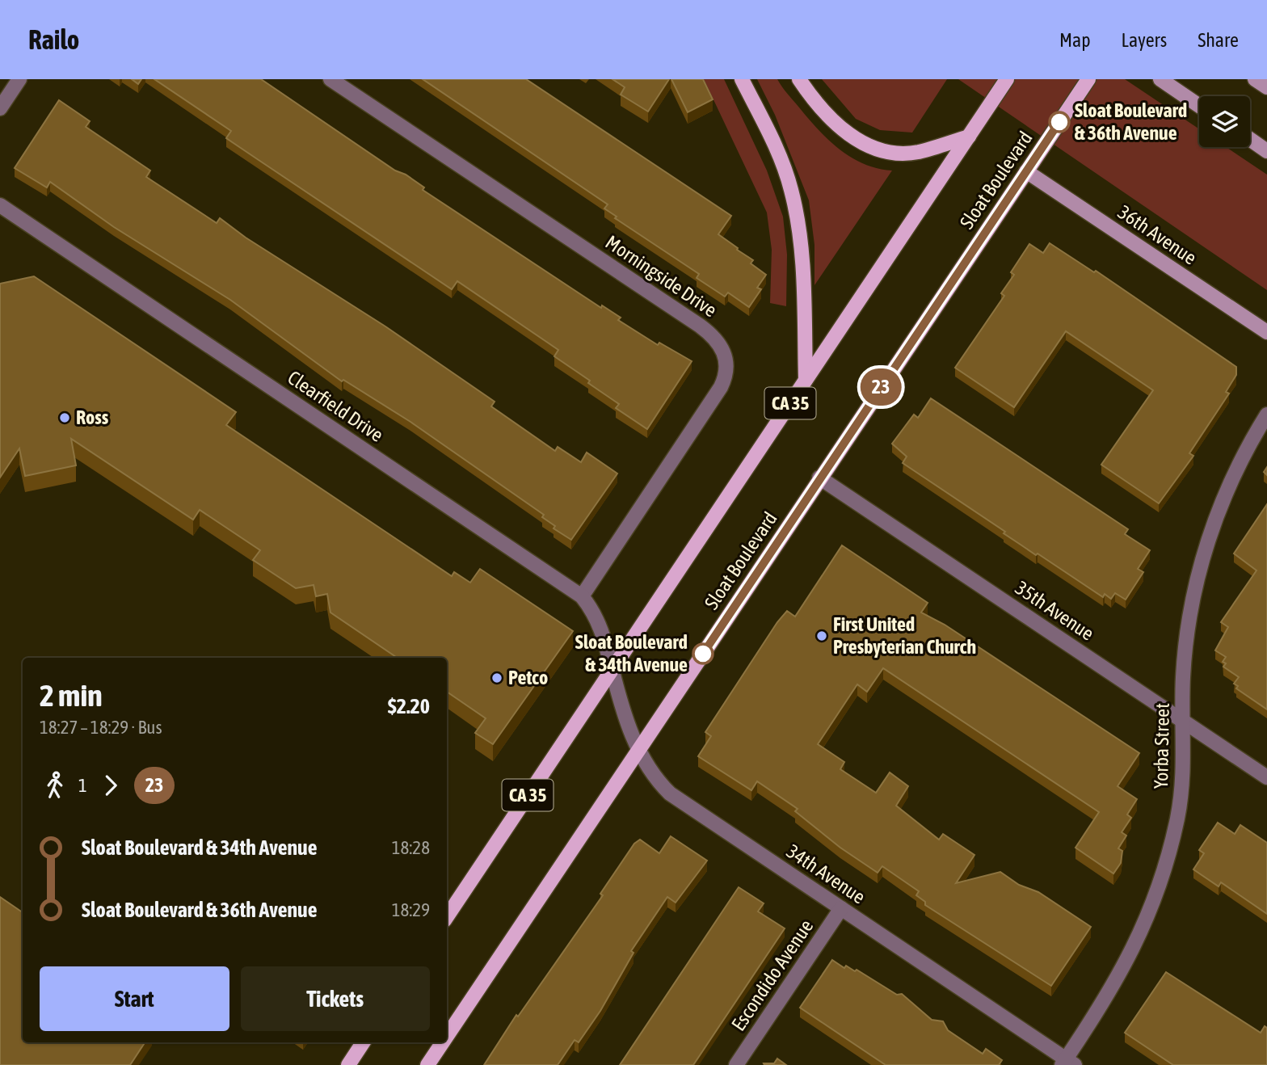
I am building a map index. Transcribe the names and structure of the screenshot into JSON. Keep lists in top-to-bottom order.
{
  "streets": {
    "main road": ["Sloat Boulevard", "36th Avenue", "CA 35"],
    "street": [
      "Morningside Drive",
      "Clearfield Drive",
      "35th Avenue",
      "Yorba Street",
      "34th Avenue",
      "Escondido Avenue"
    ]
  },
  "crossings": [
    ["Sloat Boulevard", "36th Avenue"],
    ["Sloat Boulevard", "35th Avenue"],
    ["Sloat Boulevard", "34th Avenue"],
    ["Morningside Drive", "Clearfield Drive"],
    ["CA 35", "Clearfield Drive"],
    ["CA 35", "34th Avenue"],
    ["Clearfield Drive", "34th Avenue"],
    ["35th Avenue", "Yorba Street"],
    ["Yorba Street", "34th Avenue"],
    ["34th Avenue", "Escondido Avenue"]
  ],
  "places": [
    "Sloat Boulevard & 36th Avenue",
    "Ross",
    "First United Presbyterian Church",
    "Sloat Boulevard & 34th Avenue",
    "Petco"
  ],
  "lines": ["bus line 23"],
  "page": {
    "header": "Railo",
    "nav": ["Map", "Layers", "Share"],
    "on_map": "23",
    "heading": ["2 min", "18:27 – 18:29 · Bus", "$2.20"],
    "legs": ["1", "23"],
    "list": [
      {
        "name": "Sloat Boulevard & 34th Avenue",
        "value": "18:28"
      },
      {
        "name": "Sloat Boulevard & 36th Avenue",
        "value": "18:29"
      }
    ],
    "buttons": ["Start", "Tickets"]
  }
}
